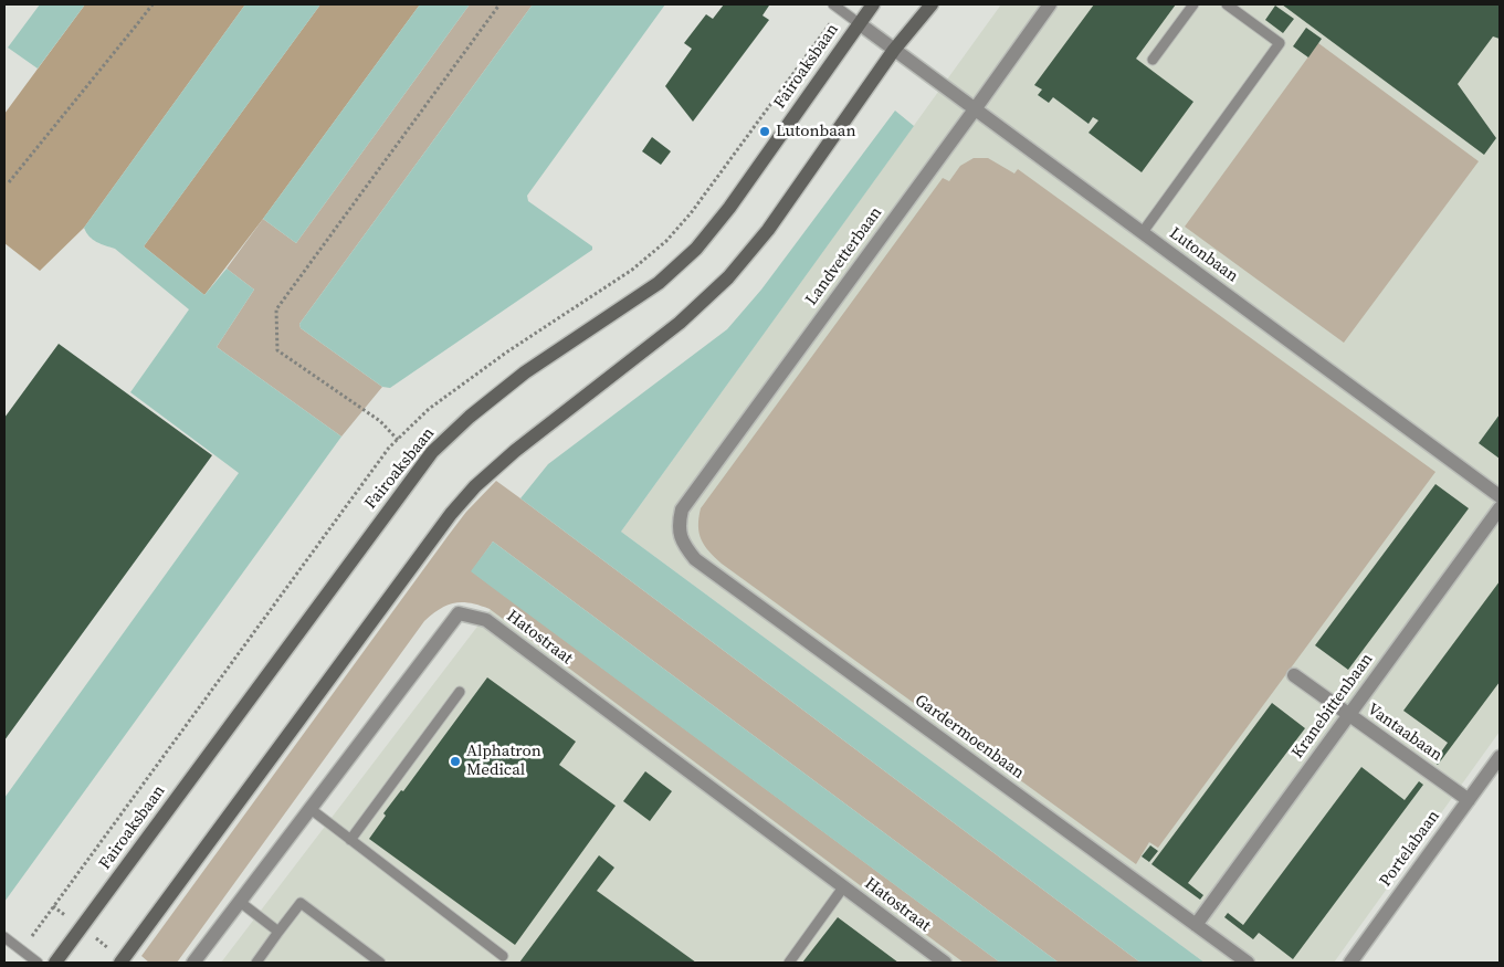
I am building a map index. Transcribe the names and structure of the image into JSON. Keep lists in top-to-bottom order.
{
  "streets": {
    "main road": ["Fairoaksbaan"],
    "street": [
      "Lutonbaan",
      "Landvetterbaan",
      "Hatostraat",
      "Kranebittenbaan",
      "Vantaabaan",
      "Gardermoenbaan",
      "Portelabaan"
    ]
  },
  "crossings": [
    ["Fairoaksbaan", "Lutonbaan"],
    ["Lutonbaan", "Landvetterbaan"],
    ["Landvetterbaan", "Gardermoenbaan"],
    ["Kranebittenbaan", "Vantaabaan"],
    ["Kranebittenbaan", "Gardermoenbaan"],
    ["Vantaabaan", "Portelabaan"]
  ],
  "places": ["Lutonbaan", "Alphatron Medical"]
}
